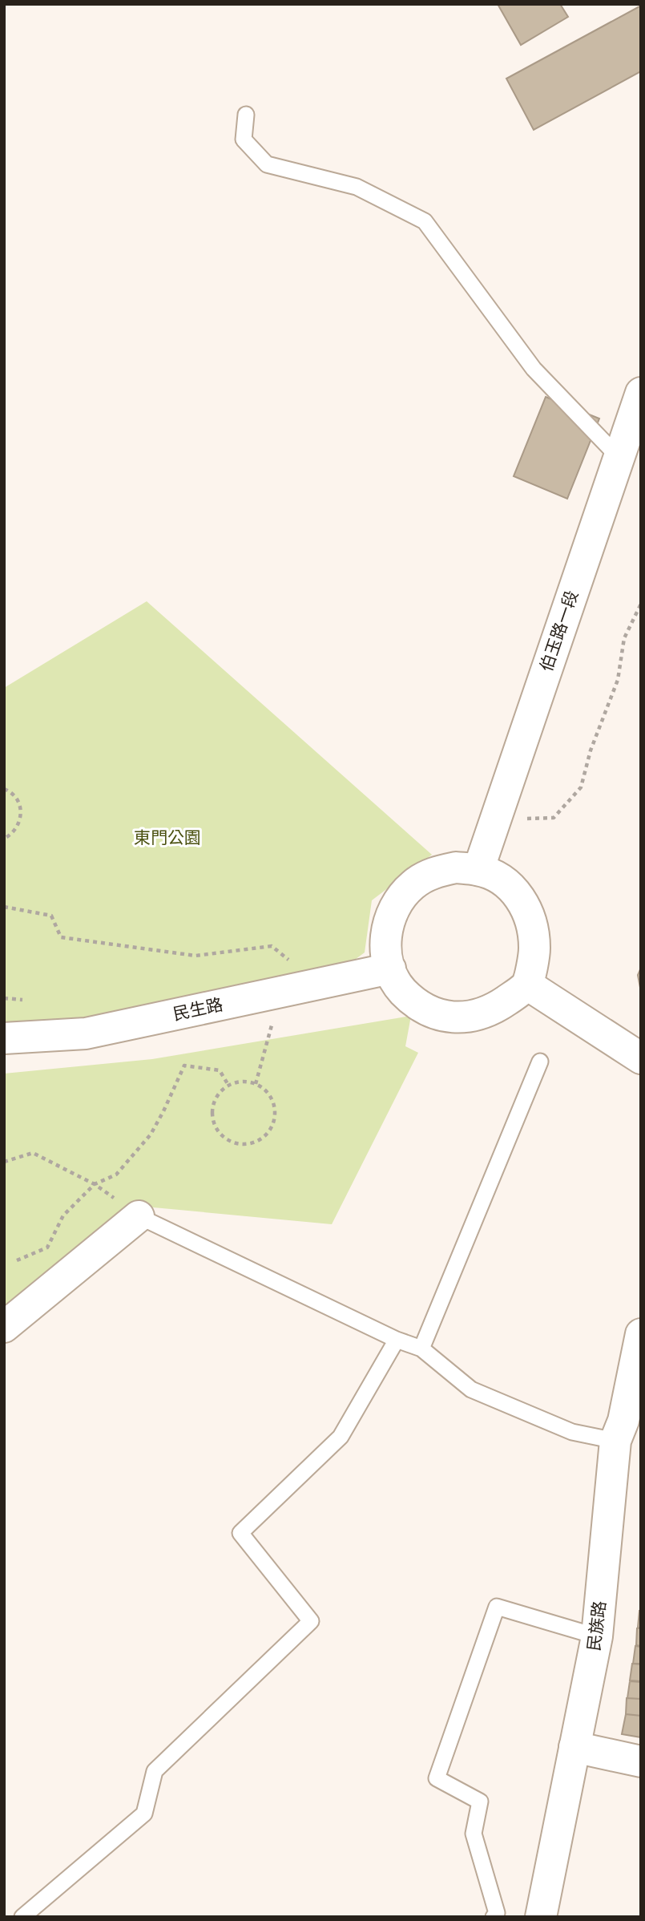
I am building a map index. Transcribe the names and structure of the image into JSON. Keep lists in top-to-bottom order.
{
  "streets": {
    "main road": ["伯玉路一段", "民生路", "民族路"]
  },
  "crossings": [
    ["伯玉路一段", "民生路"]
  ],
  "parks": ["東門公園"]
}
